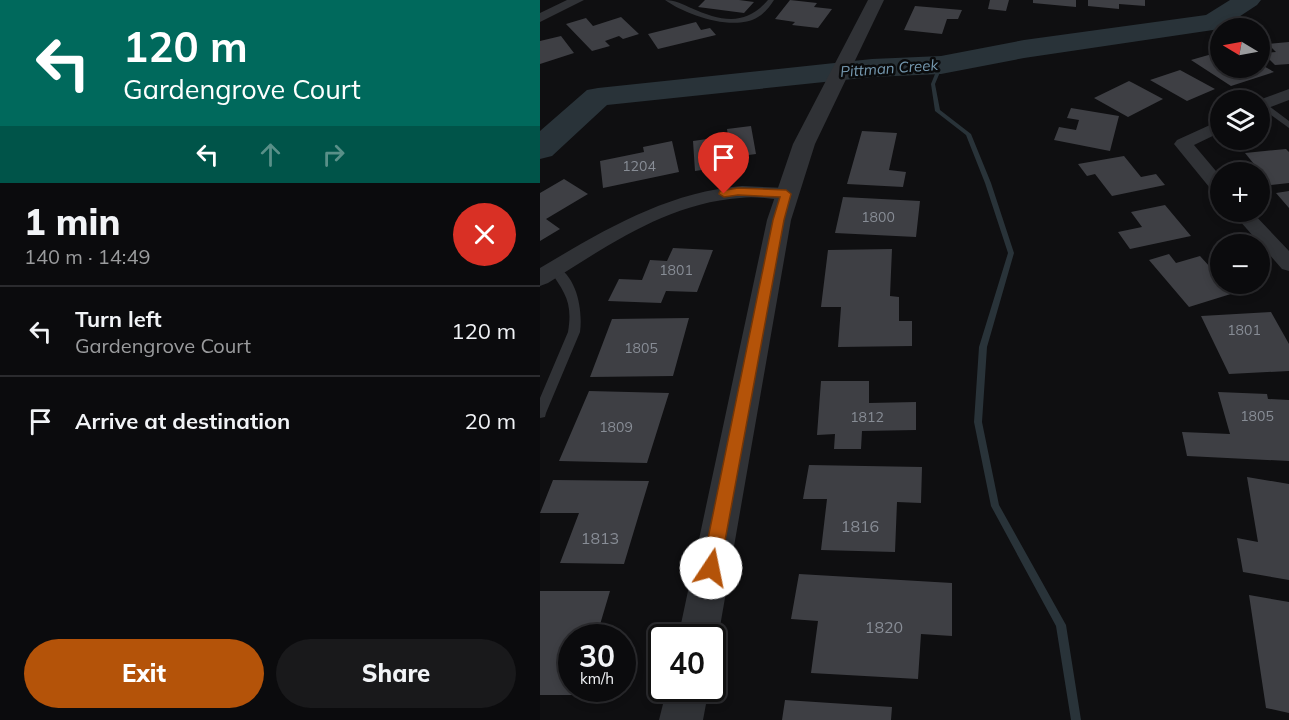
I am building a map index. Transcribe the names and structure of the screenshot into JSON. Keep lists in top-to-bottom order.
{
  "water": ["Pittman Creek"],
  "house_numbers": [
    "1204",
    "1800",
    "1801",
    "1801",
    "1805",
    "1805",
    "1812",
    "1809",
    "1816",
    "1813",
    "1820"
  ],
  "north": "left",
  "page": {
    "turn": ["120 m", "Gardengrove Court"],
    "map_buttons": ["+", "−"],
    "heading": ["1 min", "140 m · 14:49"],
    "list": [
      {
        "name": "Turn left",
        "note": "Gardengrove Court",
        "value": "120 m"
      },
      {
        "name": "Arrive at destination",
        "value": "20 m"
      }
    ],
    "speed": "30 km/h",
    "limit": "40",
    "buttons": ["Exit", "Share"]
  }
}
